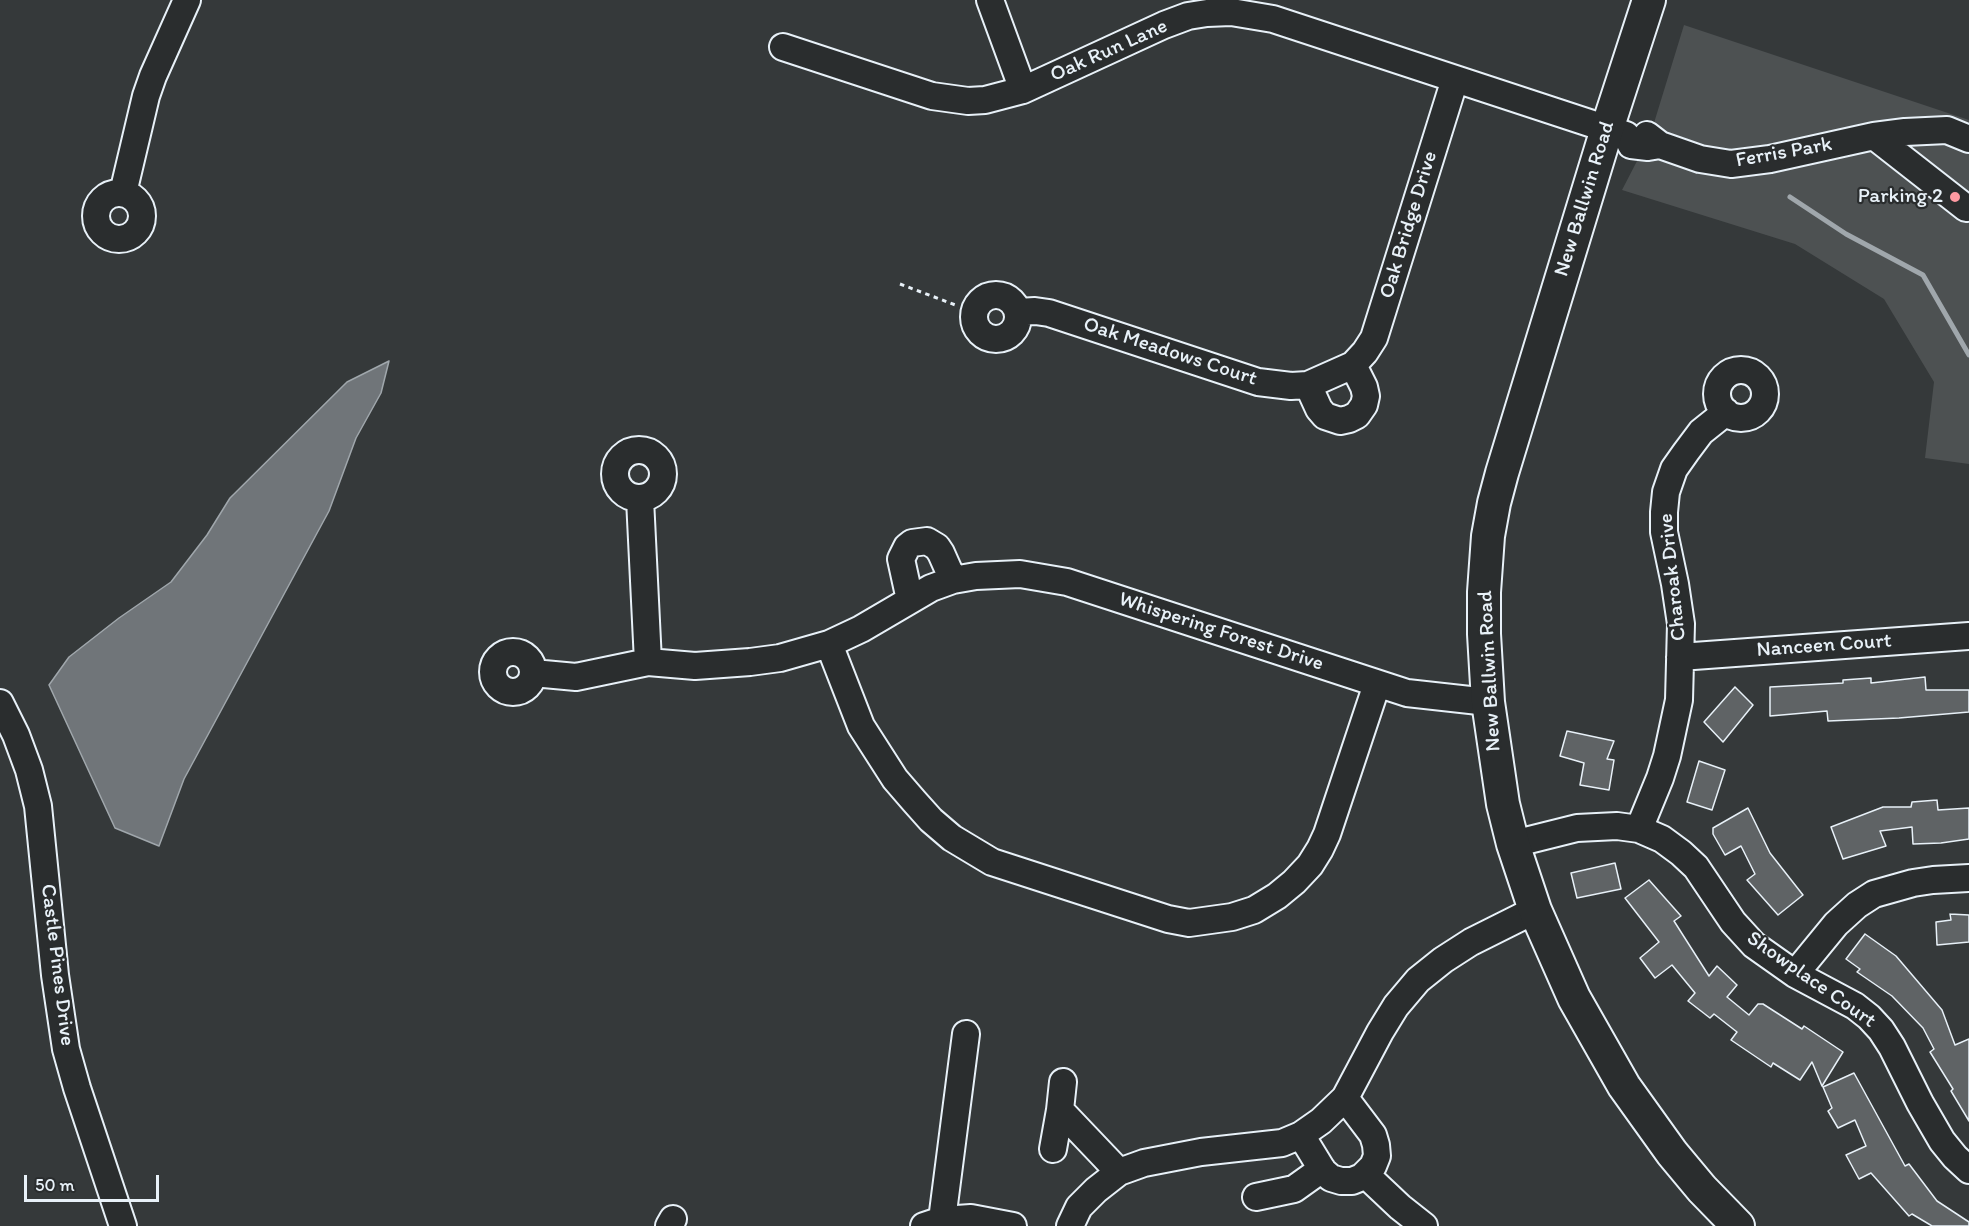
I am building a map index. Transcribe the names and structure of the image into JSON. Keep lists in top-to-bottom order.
{
  "streets": {
    "main road": ["New Ballwin Road"],
    "street": [
      "Oak Run Lane",
      "Ferris Park",
      "Oak Bridge Drive",
      "Oak Meadows Court",
      "Charoak Drive",
      "Whispering Forest Drive",
      "Nanceen Court",
      "Castle Pines Drive",
      "Showplace Court"
    ]
  },
  "crossings": [
    ["Oak Run Lane", "Ferris Park"],
    ["Oak Run Lane", "New Ballwin Road"],
    ["Oak Run Lane", "Oak Bridge Drive"],
    ["Ferris Park", "New Ballwin Road"],
    ["New Ballwin Road", "Whispering Forest Drive"],
    ["New Ballwin Road", "Showplace Court"],
    ["Oak Bridge Drive", "Oak Meadows Court"],
    ["Charoak Drive", "Nanceen Court"],
    ["Charoak Drive", "Showplace Court"]
  ],
  "places": ["Parking 2"],
  "scale_bar": "50 m"
}
